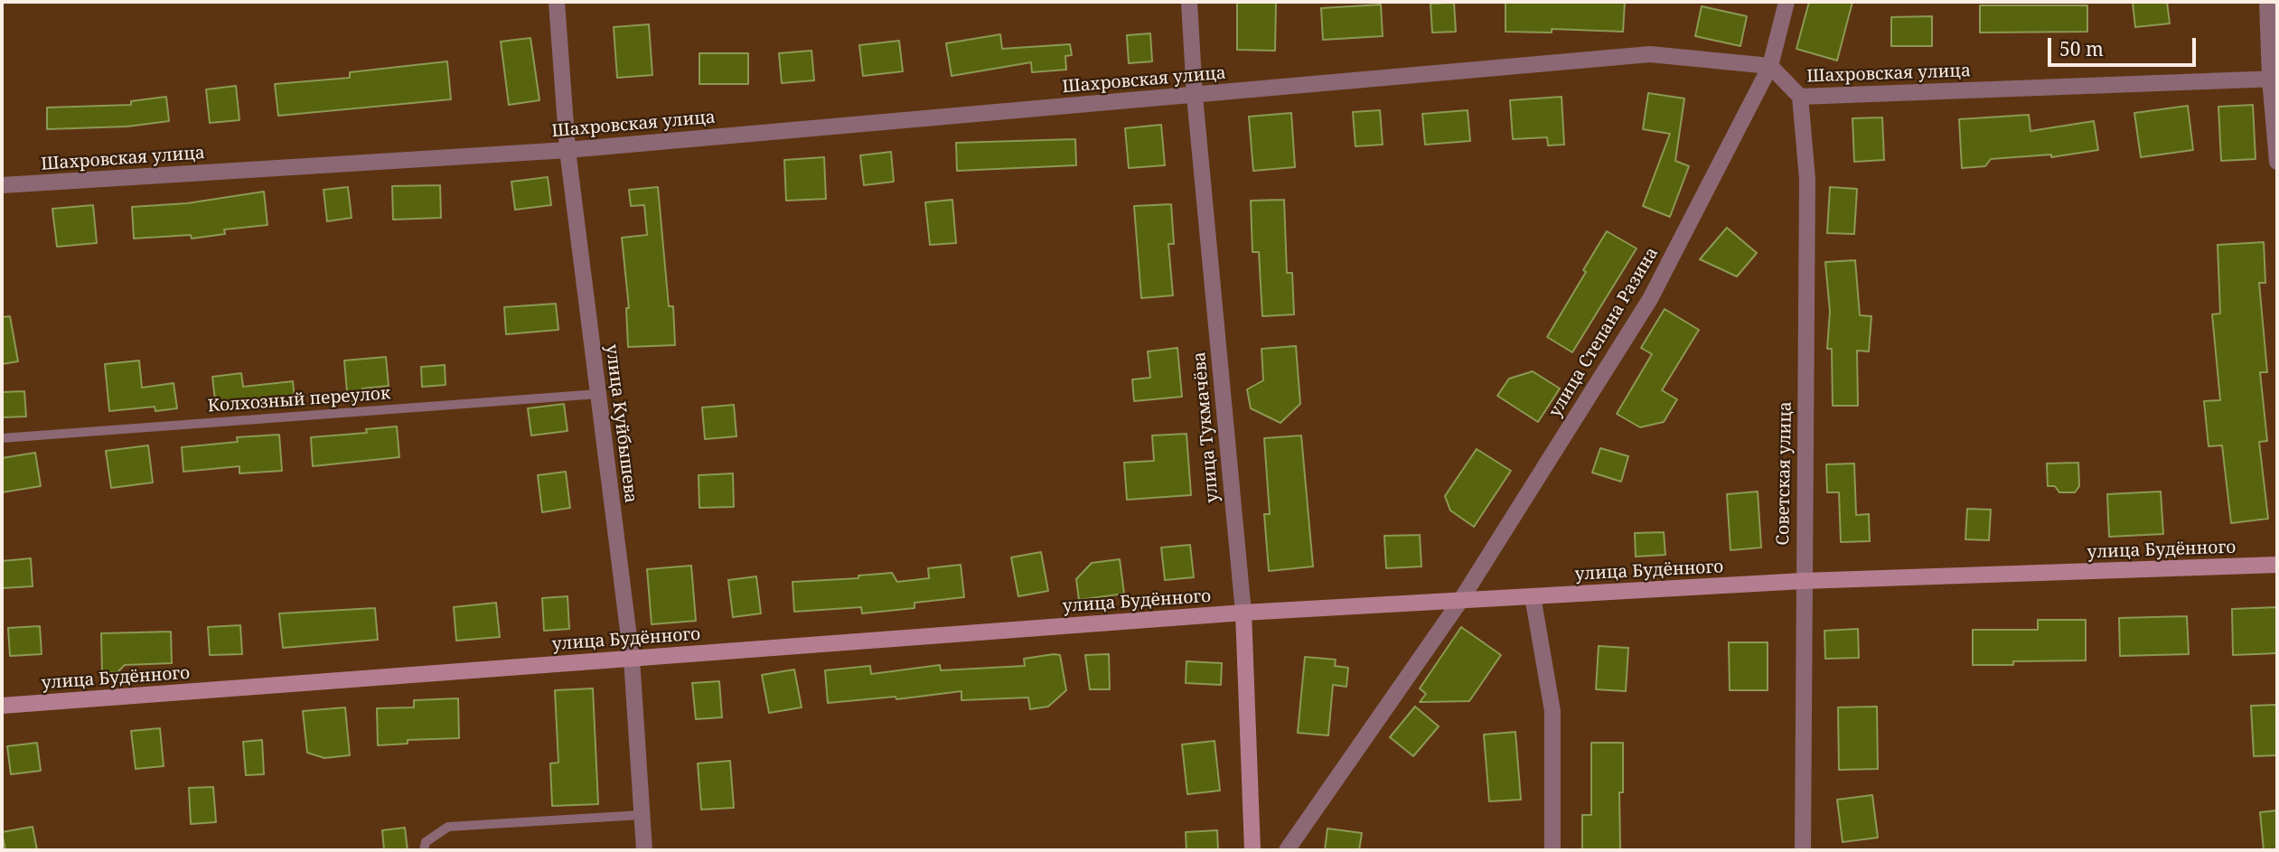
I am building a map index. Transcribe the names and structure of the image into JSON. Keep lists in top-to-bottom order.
{
  "streets": {
    "street": [
      "Шахровская улица",
      "улица Степана Разина",
      "улица Куйбышева",
      "улица Тукмачёва",
      "Советская улица",
      "улица Будённого"
    ],
    "lane": ["Колхозный переулок"]
  },
  "crossings": [
    ["Шахровская улица", "улица Степана Разина"],
    ["Шахровская улица", "улица Куйбышева"],
    ["Шахровская улица", "улица Тукмачёва"],
    ["Шахровская улица", "Советская улица"],
    ["улица Степана Разина", "улица Будённого"],
    ["Колхозный переулок", "улица Куйбышева"],
    ["улица Куйбышева", "улица Будённого"],
    ["улица Тукмачёва", "улица Будённого"],
    ["Советская улица", "улица Будённого"]
  ],
  "scale_bar": "50 m"
}
